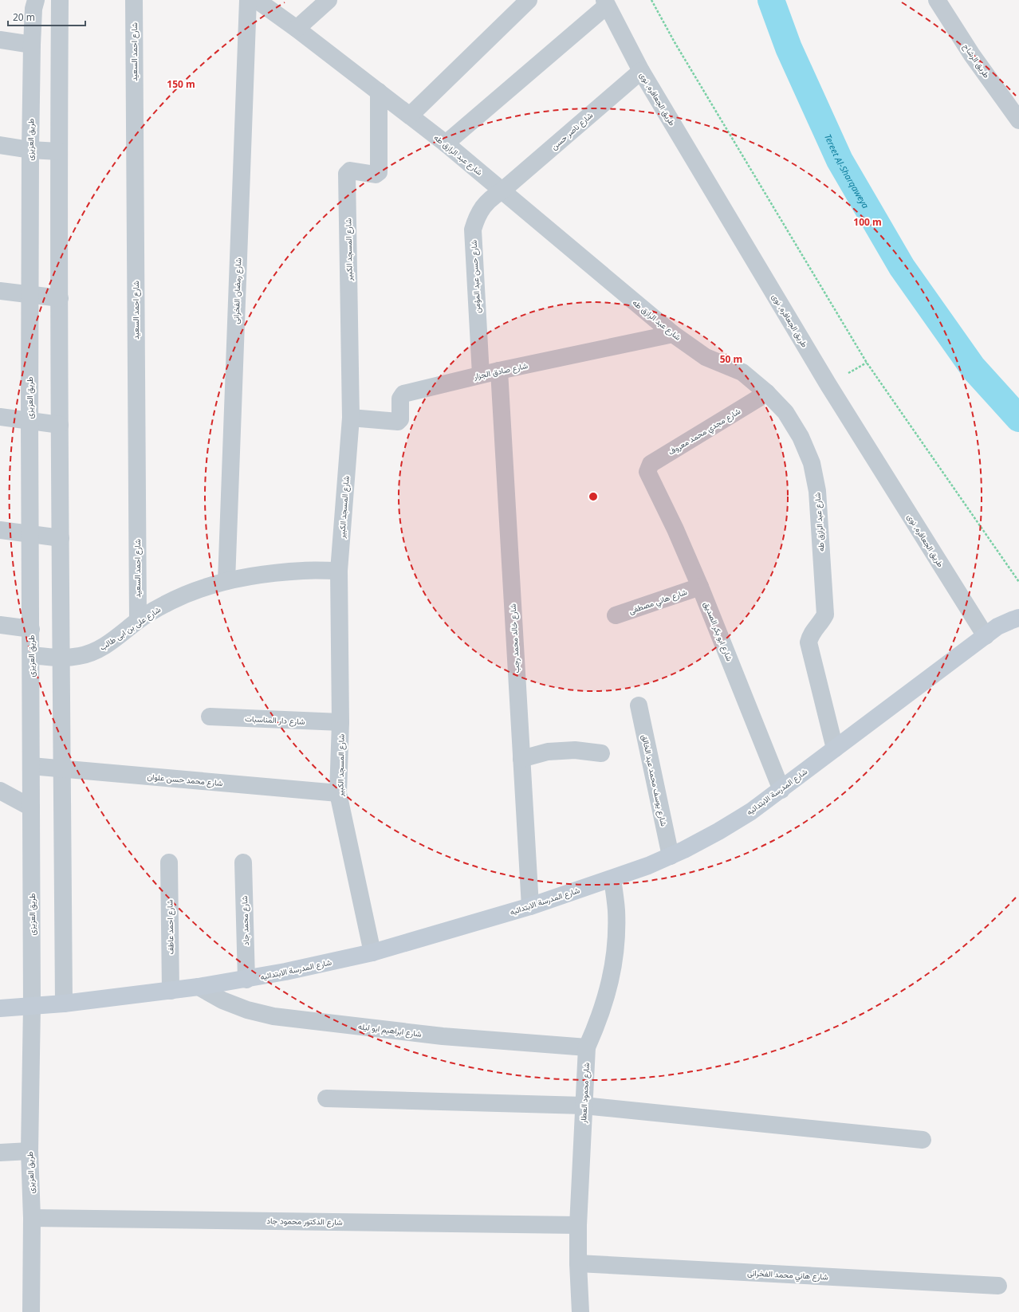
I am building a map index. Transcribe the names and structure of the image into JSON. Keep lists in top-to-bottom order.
{
  "streets": {
    "street": [
      "شارع احمد السعيد",
      "طريق الرشاح",
      "طريق الجعافره, نوى",
      "شارع ناصر حسن",
      "طريق العزيزى",
      "شارع عبد الرازق طه",
      "شارع المسجد الكبير",
      "شارع حسن عبد المؤمن",
      "شارع رمضان الفخرانى",
      "شارع صادق الجزار",
      "شارع مجدي محمد معروف",
      "شارع هاني مصطفى",
      "شارع على بن ابى طالب",
      "شارع ابو بكر الصديق",
      "شارع خالد محمد رجب",
      "شارع دار المناسبات",
      "شارع محمد حسن علوان",
      "شارع يوسف محمد عبد الخالق",
      "شارع المدرسة الابتدائيه",
      "شارع محمد جاد",
      "شارع احمد عاطف",
      "شارع ابراهيم ابو ليله",
      "شارع محمود العطار",
      "شارع الدكتور محمود جاد",
      "شارع هاني محمد الفخرانى"
    ]
  },
  "crossings": [
    ["شارع احمد السعيد", "شارع على بن ابى طالب"],
    ["طريق الجعافره, نوى", "شارع ناصر حسن"],
    ["طريق الجعافره, نوى", "شارع المدرسة الابتدائيه"],
    ["شارع ناصر حسن", "شارع عبد الرازق طه"],
    ["شارع ناصر حسن", "شارع حسن عبد المؤمن"],
    ["طريق العزيزى", "شارع على بن ابى طالب"],
    ["طريق العزيزى", "شارع محمد حسن علوان"],
    ["طريق العزيزى", "شارع المدرسة الابتدائيه"],
    ["طريق العزيزى", "شارع الدكتور محمود جاد"],
    ["شارع عبد الرازق طه", "شارع المسجد الكبير"],
    ["شارع عبد الرازق طه", "شارع حسن عبد المؤمن"],
    ["شارع عبد الرازق طه", "شارع صادق الجزار"],
    ["شارع عبد الرازق طه", "شارع مجدي محمد معروف"],
    ["شارع عبد الرازق طه", "شارع المدرسة الابتدائيه"],
    ["شارع المسجد الكبير", "شارع صادق الجزار"],
    ["شارع المسجد الكبير", "شارع على بن ابى طالب"],
    ["شارع المسجد الكبير", "شارع دار المناسبات"],
    ["شارع المسجد الكبير", "شارع محمد حسن علوان"],
    ["شارع المسجد الكبير", "شارع المدرسة الابتدائيه"],
    ["شارع حسن عبد المؤمن", "شارع صادق الجزار"],
    ["شارع رمضان الفخرانى", "شارع على بن ابى طالب"],
    ["شارع صادق الجزار", "شارع خالد محمد رجب"],
    ["شارع مجدي محمد معروف", "شارع ابو بكر الصديق"],
    ["شارع هاني مصطفى", "شارع ابو بكر الصديق"],
    ["شارع ابو بكر الصديق", "شارع المدرسة الابتدائيه"],
    ["شارع خالد محمد رجب", "شارع المدرسة الابتدائيه"],
    ["شارع يوسف محمد عبد الخالق", "شارع المدرسة الابتدائيه"],
    ["شارع المدرسة الابتدائيه", "شارع محمد جاد"],
    ["شارع المدرسة الابتدائيه", "شارع احمد عاطف"],
    ["شارع المدرسة الابتدائيه", "شارع ابراهيم ابو ليله"],
    ["شارع المدرسة الابتدائيه", "شارع محمود العطار"],
    ["شارع ابراهيم ابو ليله", "شارع محمود العطار"],
    ["شارع محمود العطار", "شارع الدكتور محمود جاد"],
    ["شارع محمود العطار", "شارع هاني محمد الفخرانى"]
  ],
  "water": ["Tereet Al-Sharqaweya"],
  "scale_bar": "20 m",
  "rings": ["150 m", "100 m", "50 m"]
}
